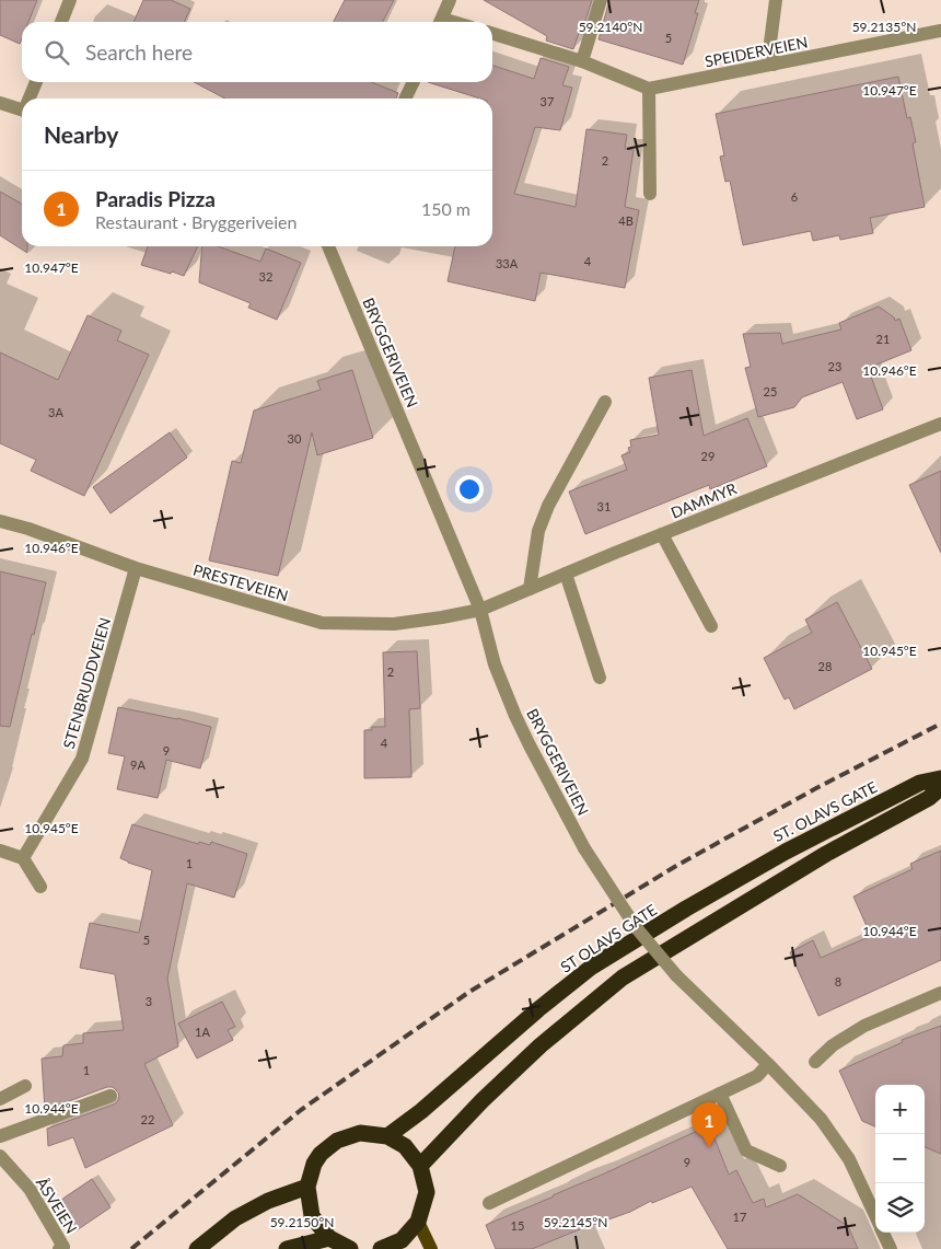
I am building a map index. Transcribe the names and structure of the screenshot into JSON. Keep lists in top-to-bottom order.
{
  "streets": {
    "highway": ["ST. OLAVS GATE", "ST OLAVS GATE"],
    "street": [
      "SPEIDERVEIEN",
      "BRYGGERIVEIEN",
      "DAMMYR",
      "PRESTEVEIEN",
      "STENBRUDDVEIEN",
      "ÅSVEIEN"
    ]
  },
  "crossings": [
    ["BRYGGERIVEIEN", "DAMMYR"],
    ["BRYGGERIVEIEN", "PRESTEVEIEN"],
    ["DAMMYR", "PRESTEVEIEN"],
    ["PRESTEVEIEN", "STENBRUDDVEIEN"],
    ["ST. OLAVS GATE", "ST OLAVS GATE"]
  ],
  "house_numbers": [
    "5",
    "37",
    "2",
    "6",
    "4B",
    "4",
    "33A",
    "32",
    "21",
    "23",
    "25",
    "3A",
    "30",
    "29",
    "31",
    "28",
    "2",
    "4",
    "9",
    "9A",
    "1",
    "5",
    "8",
    "3",
    "1A",
    "1",
    "22",
    "9",
    "17",
    "15"
  ],
  "page": {
    "search": "Search here",
    "heading": "Nearby",
    "list": [
      {
        "mark": "1",
        "name": "Paradis Pizza",
        "note": "Restaurant · Bryggeriveien",
        "value": "150 m"
      }
    ],
    "map_buttons": ["+", "−"],
    "pins": "1"
  },
  "coordinates": [
    "59.2140°N",
    "59.2135°N",
    "10.947°E",
    "10.946°E",
    "10.945°E",
    "10.944°E",
    "59.2150°N",
    "59.2145°N"
  ]
}
